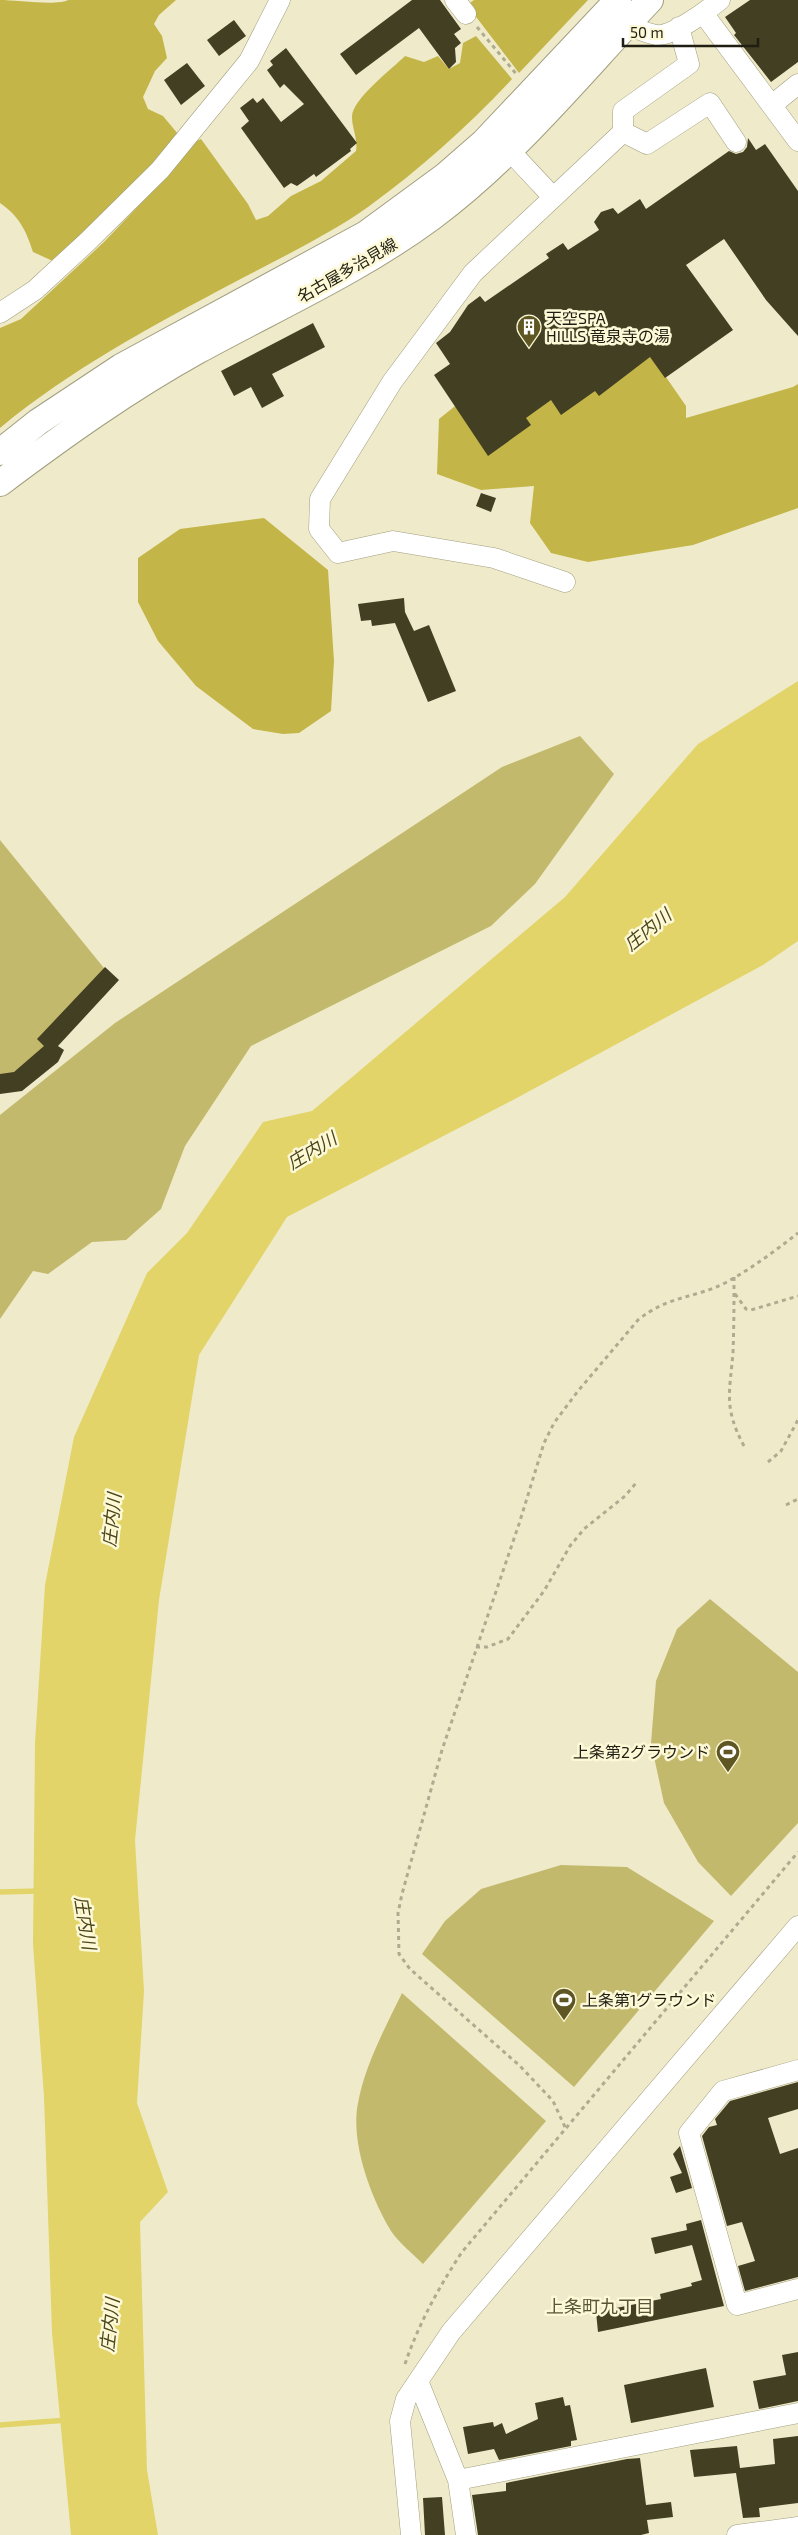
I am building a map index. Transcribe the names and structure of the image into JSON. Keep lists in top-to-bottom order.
{
  "streets": {
    "main road": ["名古屋多治見線"]
  },
  "districts": ["上条町九丁目"],
  "water": ["庄内川"],
  "places": {
    "building": ["天空SPA HILLS 竜泉寺の湯"],
    "sports": ["上条第2グラウンド", "上条第1グラウンド"]
  },
  "scale_bar": "50 m"
}
